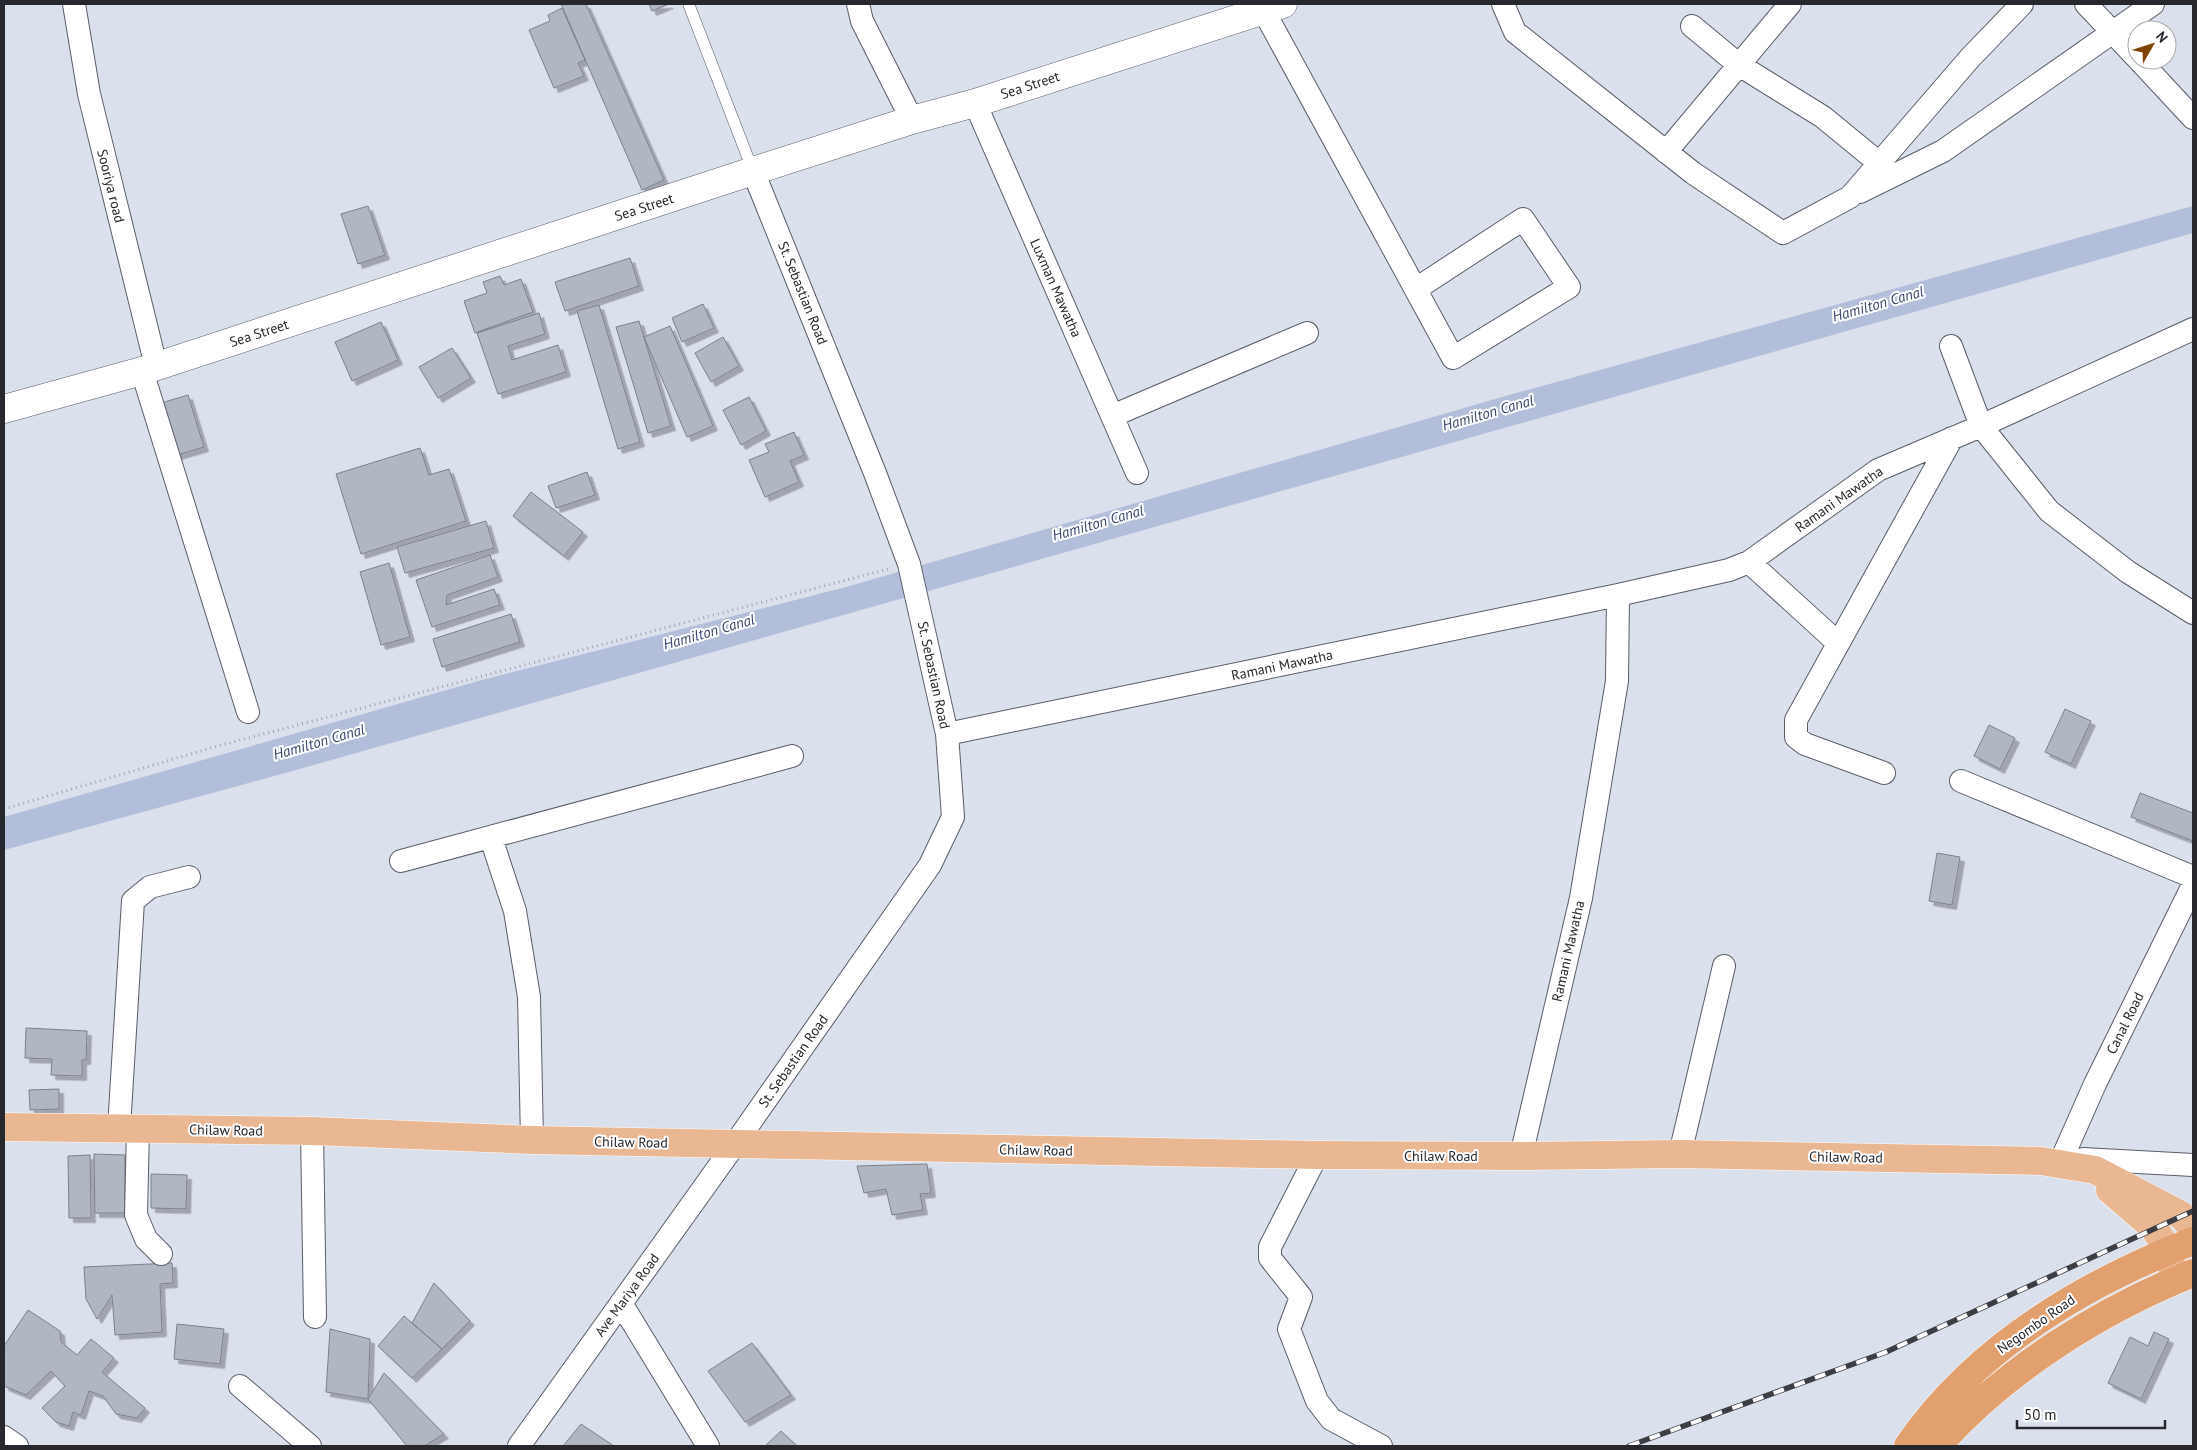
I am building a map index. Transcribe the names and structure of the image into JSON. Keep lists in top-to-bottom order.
{
  "streets": {
    "highway": ["Negombo Road"],
    "main road": ["Chilaw Road"],
    "street": [
      "Sea Street",
      "Sooriya road",
      "Luxman Mawatha",
      "St. Sebastian Road",
      "Ramani Mawatha",
      "Canal Road",
      "Ave Mariya Road"
    ]
  },
  "crossings": [
    ["Sea Street", "Sooriya road"],
    ["Sea Street", "Luxman Mawatha"],
    ["Sea Street", "St. Sebastian Road"],
    ["St. Sebastian Road", "Ramani Mawatha"],
    ["St. Sebastian Road", "Chilaw Road"],
    ["St. Sebastian Road", "Ave Mariya Road"],
    ["Ramani Mawatha", "Chilaw Road"],
    ["Canal Road", "Chilaw Road"],
    ["Chilaw Road", "Ave Mariya Road"],
    ["Chilaw Road", "Negombo Road"]
  ],
  "water": ["Hamilton Canal"],
  "scale_bar": "50 m",
  "north": "top right"
}
